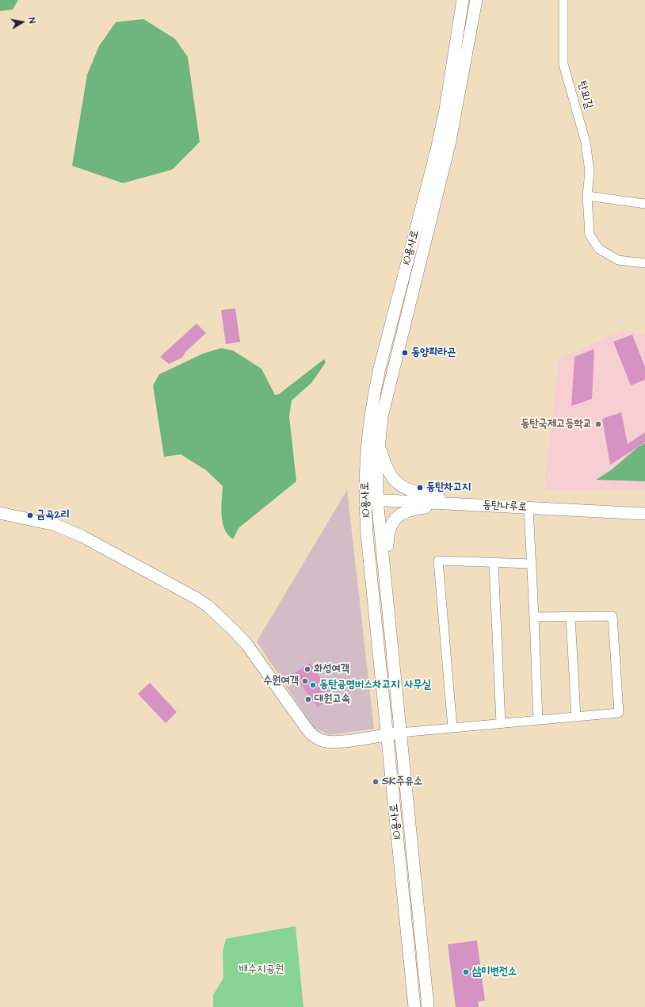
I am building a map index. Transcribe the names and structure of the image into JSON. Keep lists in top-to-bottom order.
{
  "streets": {
    "street": ["탄요1길", "10용사로", "동탄나루로"]
  },
  "crossings": [
    ["10용사로", "동탄나루로"]
  ],
  "parks": ["배수지공원"],
  "places": [
    "동양파라곤",
    "동탄국제고등학교",
    "동탄차고지",
    "금곡2리",
    "화성여객",
    "수원여객",
    "동탄공영버스차고지 사무실",
    "대원고속",
    "SK주유소",
    "삼미변전소"
  ],
  "north": "right"
}
